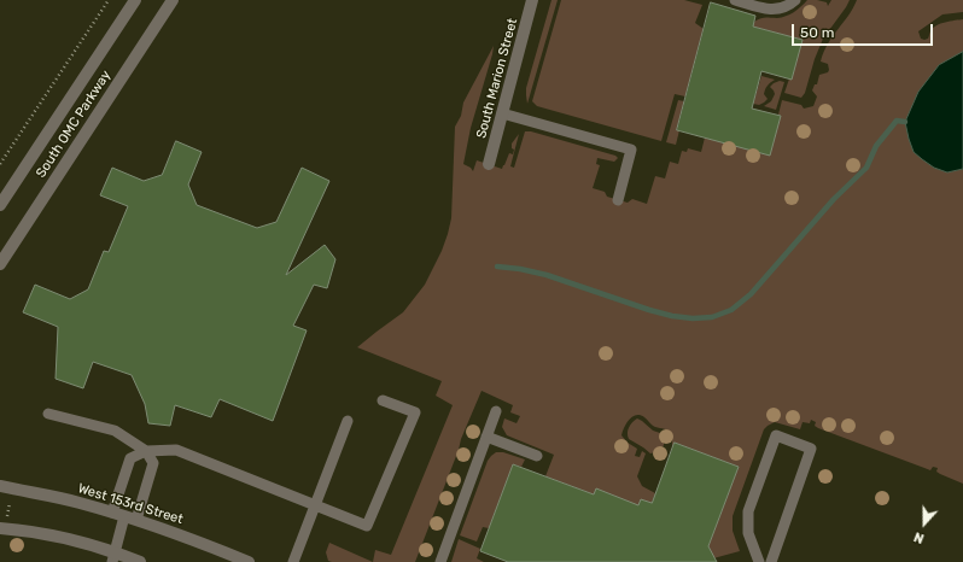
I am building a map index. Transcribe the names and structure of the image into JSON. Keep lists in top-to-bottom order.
{
  "streets": {
    "street": ["South Marion Street", "South OMC Parkway", "West 153rd Street"]
  },
  "scale_bar": "50 m",
  "north": "bottom"
}
